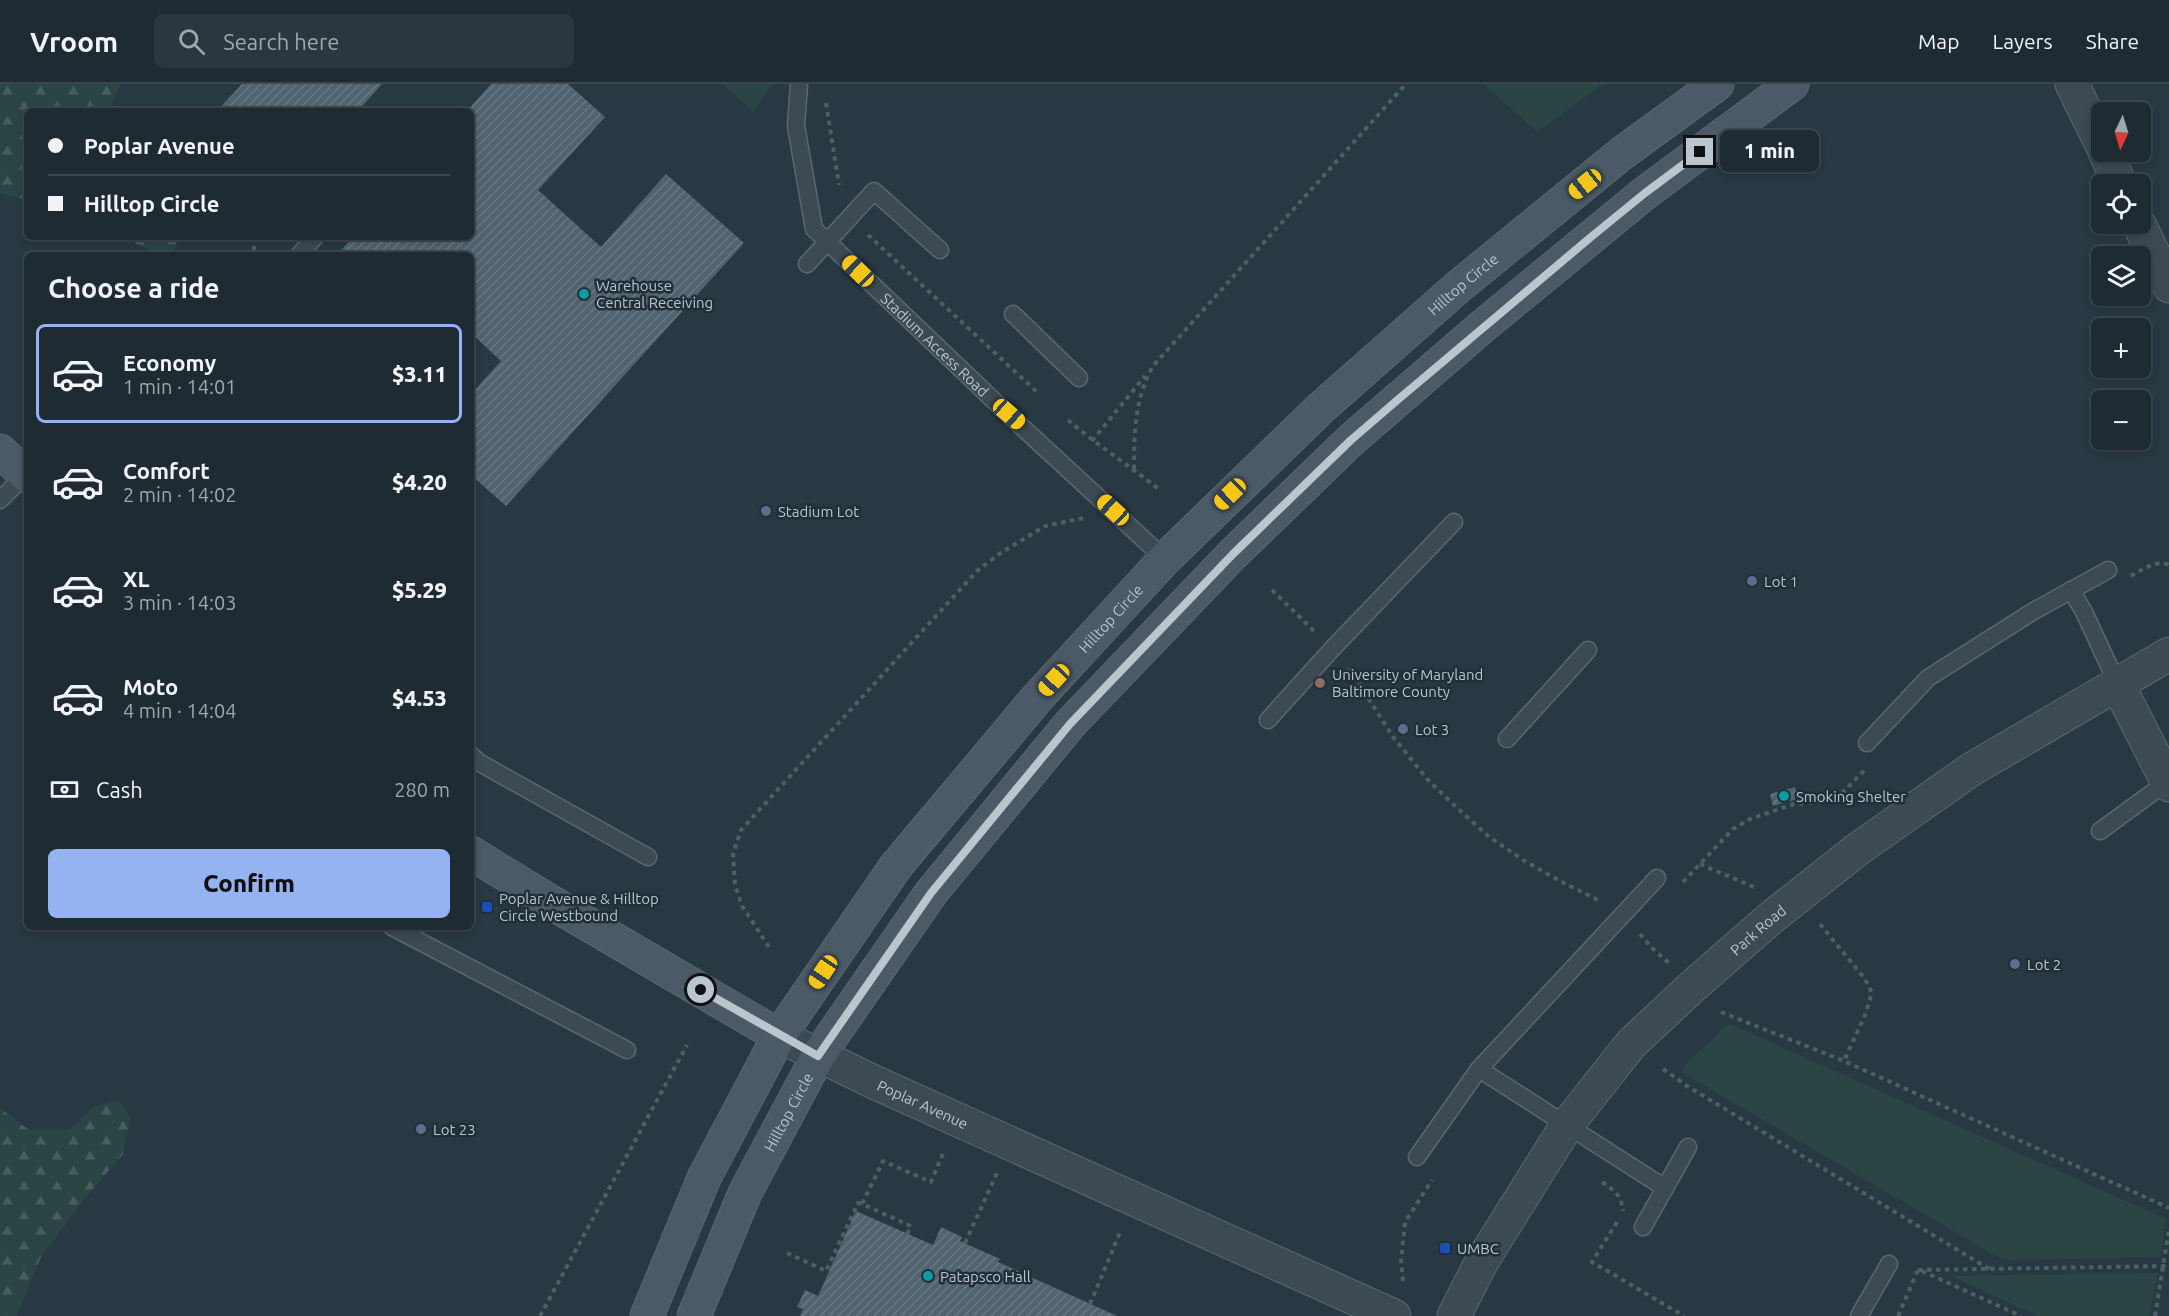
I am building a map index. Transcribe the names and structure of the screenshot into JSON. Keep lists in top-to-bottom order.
{
  "streets": {
    "street": ["Hilltop Circle", "Park Road", "Poplar Avenue"],
    "lane": ["Stadium Access Road"]
  },
  "crossings": [
    ["Hilltop Circle", "Stadium Access Road"],
    ["Hilltop Circle", "Poplar Avenue"]
  ],
  "places": {
    "other": [
      "Warehouse Central Receiving",
      "Stadium Lot",
      "Lot 1",
      "University of Maryland Baltimore County",
      "Lot 3",
      "Smoking Shelter",
      "Lot 2",
      "Lot 23",
      "Patapsco Hall"
    ],
    "transit": ["Poplar Avenue & Hilltop Circle Westbound", "UMBC"]
  },
  "north": "bottom",
  "page": {
    "header": "Vroom",
    "search": "Search here",
    "nav": ["Map", "Layers", "Share"],
    "map_buttons": ["+", "−"],
    "banner": ["Poplar Avenue", "Hilltop Circle"],
    "bubble": "1 min",
    "heading": "Choose a ride",
    "list": [
      {
        "name": "Economy",
        "note": "1 min · 14:01",
        "value": "$3.11"
      },
      {
        "name": "Comfort",
        "note": "2 min · 14:02",
        "value": "$4.20"
      },
      {
        "name": "XL",
        "note": "3 min · 14:03",
        "value": "$5.29"
      },
      {
        "name": "Moto",
        "note": "4 min · 14:04",
        "value": "$4.53"
      }
    ],
    "pay": ["Cash", "280 m"],
    "buttons": "Confirm"
  }
}
